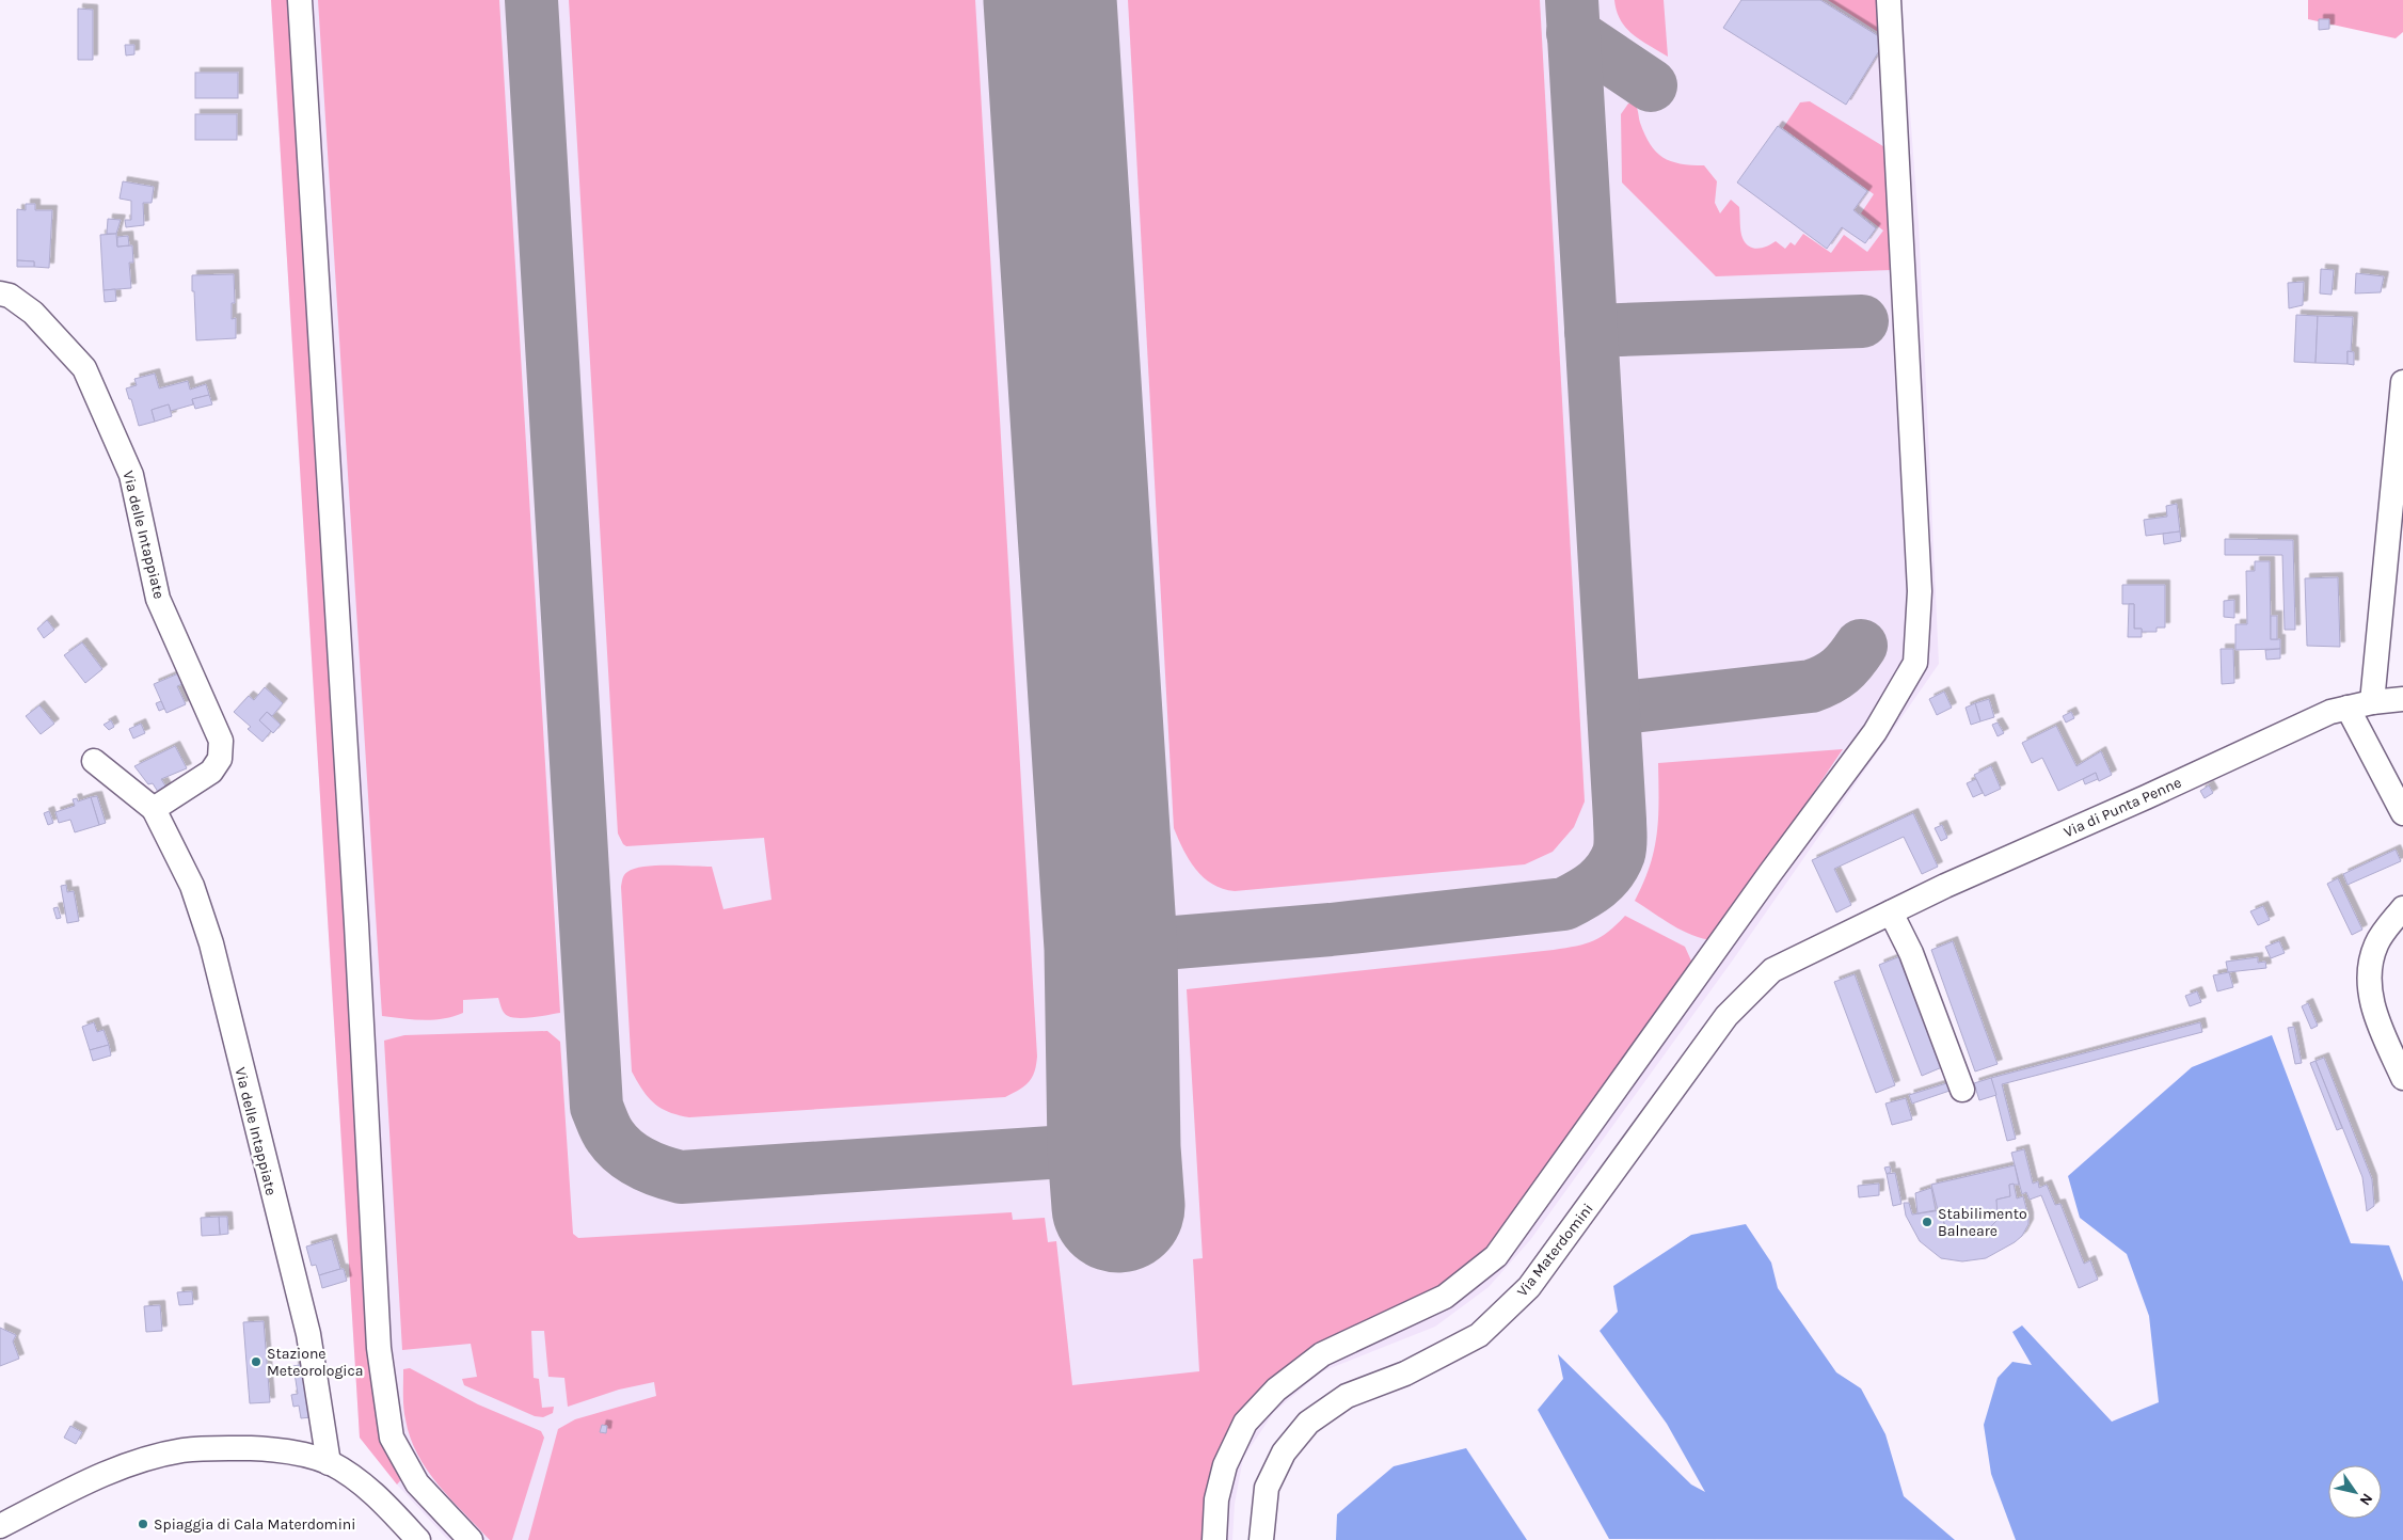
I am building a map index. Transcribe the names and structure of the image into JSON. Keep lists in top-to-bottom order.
{
  "streets": {
    "street": ["Via delle Intappiate", "Via di Punta Penne", "Via Materdomini"]
  },
  "crossings": [
    ["Via di Punta Penne", "Via Materdomini"]
  ],
  "places": ["Stabilimento Balneare", "Stazione Meteorologica", "Spiaggia di Cala Materdomini"],
  "north": "bottom right"
}
